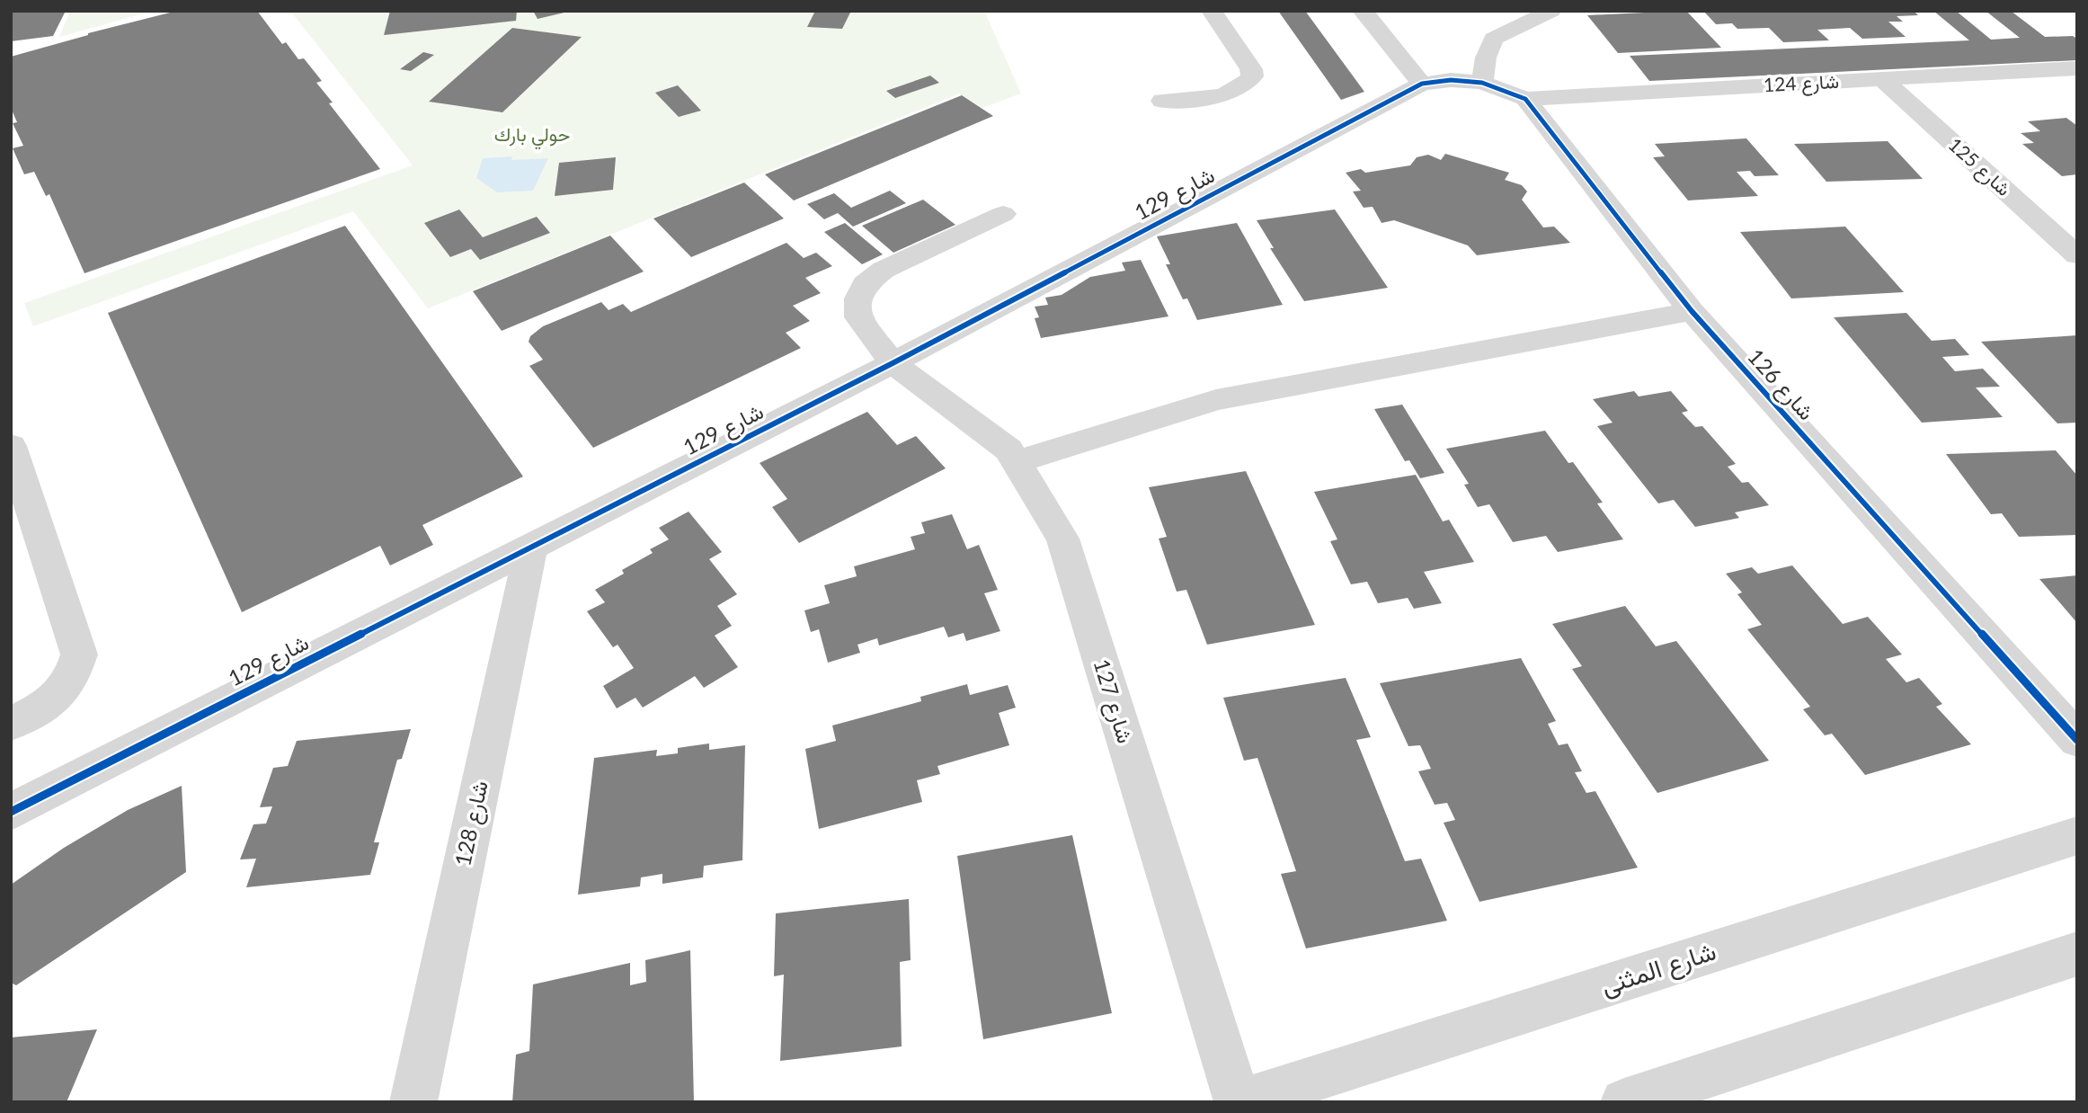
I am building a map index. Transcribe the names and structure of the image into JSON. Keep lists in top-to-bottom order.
{
  "streets": {
    "street": [
      "شارع 124",
      "شارع 125",
      "شارع 129",
      "شارع 126",
      "شارع 127",
      "شارع 128",
      "شارع المثنى"
    ]
  },
  "crossings": [
    ["شارع 124", "شارع 125"],
    ["شارع 124", "شارع 126"],
    ["شارع 129", "شارع 127"],
    ["شارع 129", "شارع 128"],
    ["شارع 127", "شارع المثنى"]
  ],
  "parks": ["حولي بارك"]
}
